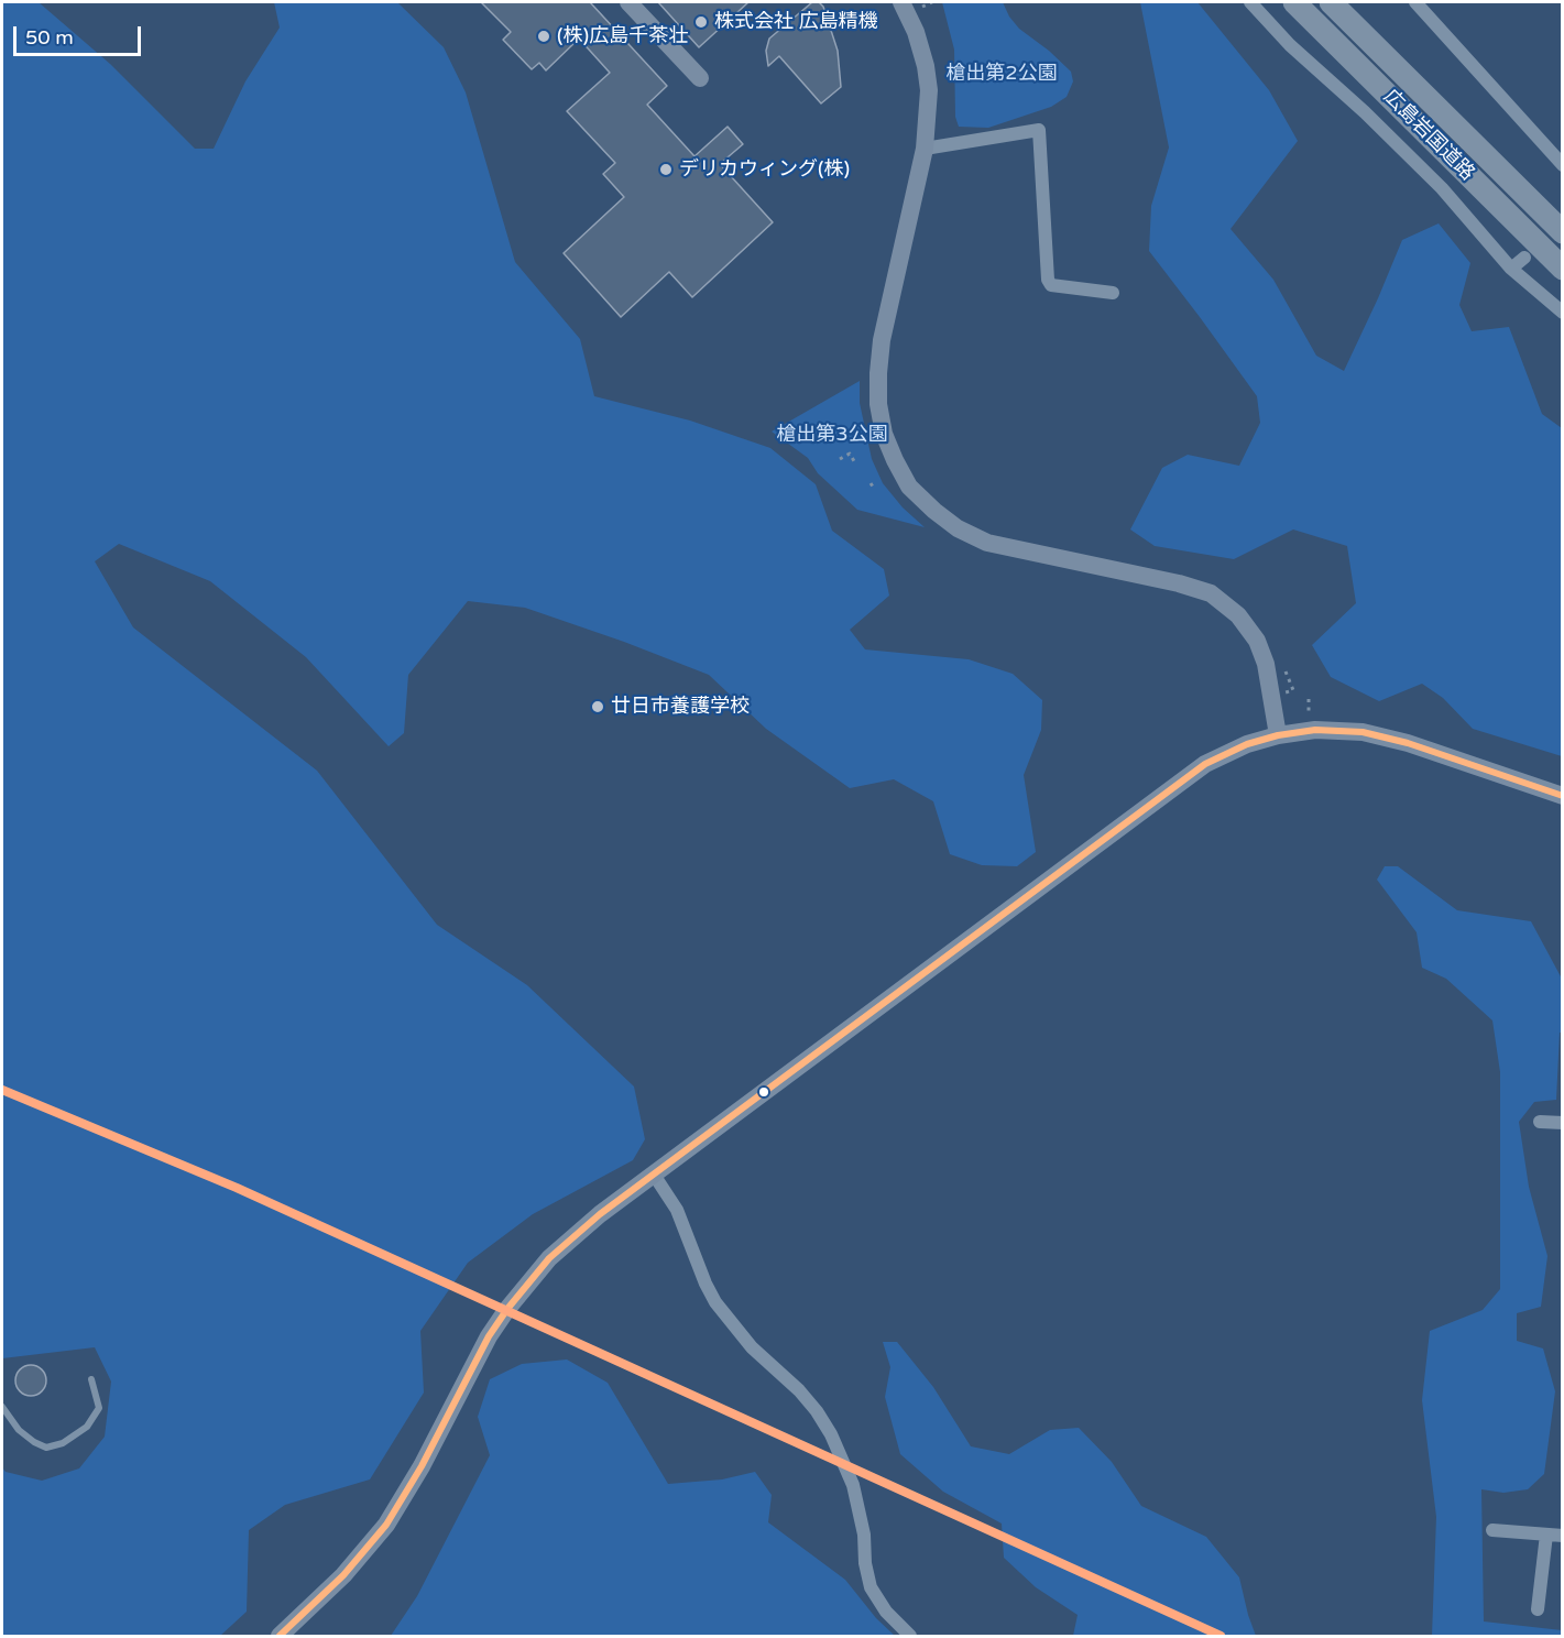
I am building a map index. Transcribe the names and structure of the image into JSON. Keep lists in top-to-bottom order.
{
  "streets": {
    "highway": ["広島岩国道路"]
  },
  "parks": ["槍出第2公園", "槍出第3公園"],
  "places": [
    "株式会社 広島精機",
    "(株)広島千茶壮",
    "デリカウィング(株)",
    "廿日市養護学校"
  ],
  "scale_bar": "50 m"
}
